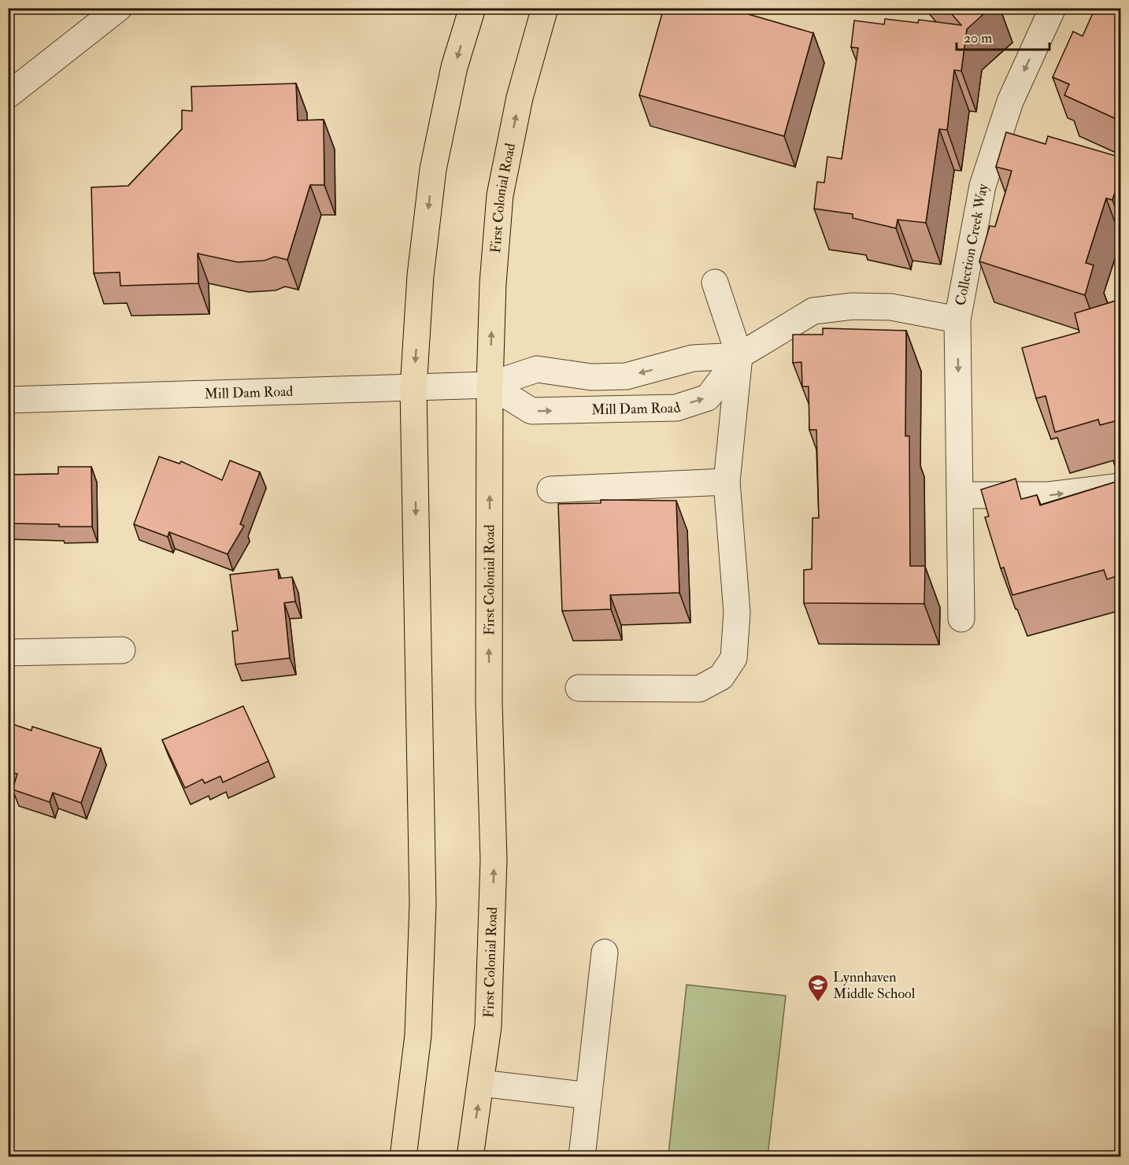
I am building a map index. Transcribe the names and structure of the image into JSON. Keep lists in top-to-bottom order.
{
  "streets": {
    "main road": ["First Colonial Road"],
    "street": ["Collection Creek Way", "Mill Dam Road"]
  },
  "crossings": [
    ["First Colonial Road", "Mill Dam Road"],
    ["Collection Creek Way", "Mill Dam Road"]
  ],
  "one_way": ["Collection Creek Way"],
  "places": {
    "school or university": ["Lynnhaven Middle School"]
  },
  "scale_bar": "20 m"
}
